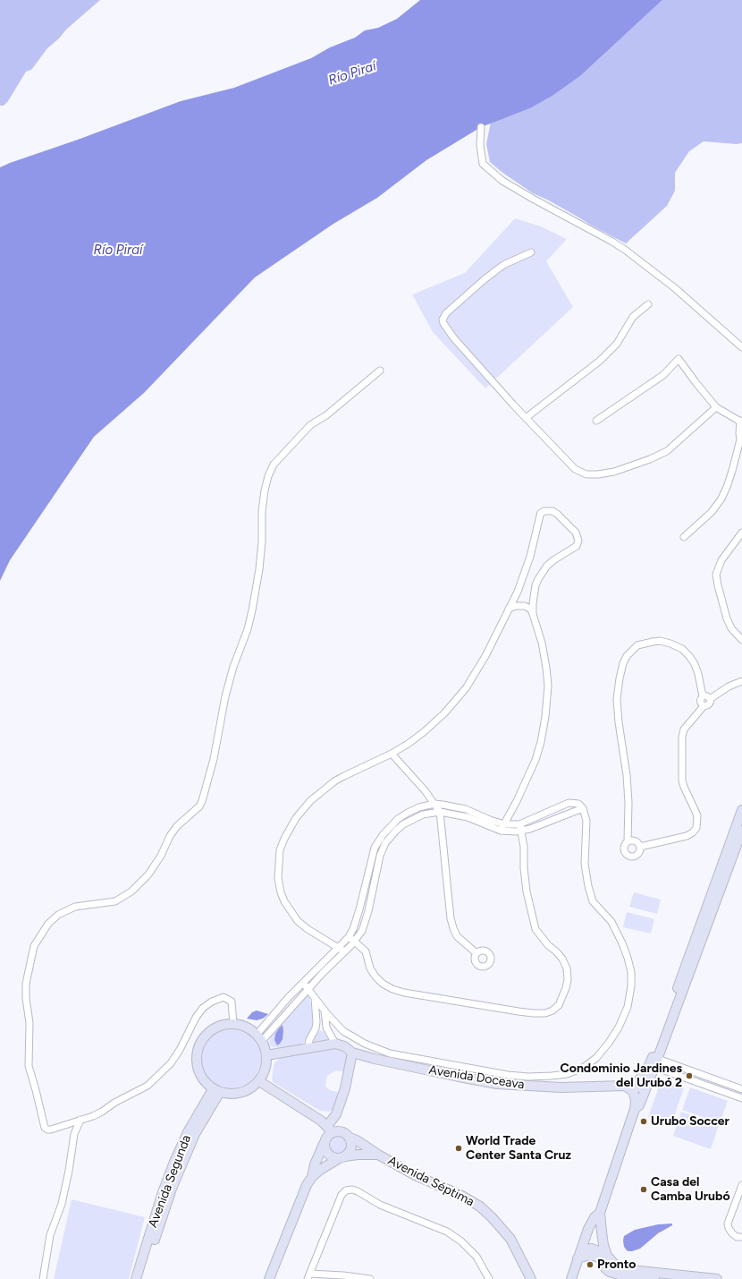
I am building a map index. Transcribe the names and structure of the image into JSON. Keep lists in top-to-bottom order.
{
  "streets": {
    "main road": ["Avenida Doceava", "Avenida Segunda", "Avenida Séptima"]
  },
  "water": ["Río Piraí"],
  "places": [
    "Condominio Jardines del Urubó 2",
    "Urubo Soccer",
    "World Trade Center Santa Cruz",
    "Casa del Camba Urubó",
    "Pronto"
  ]
}
